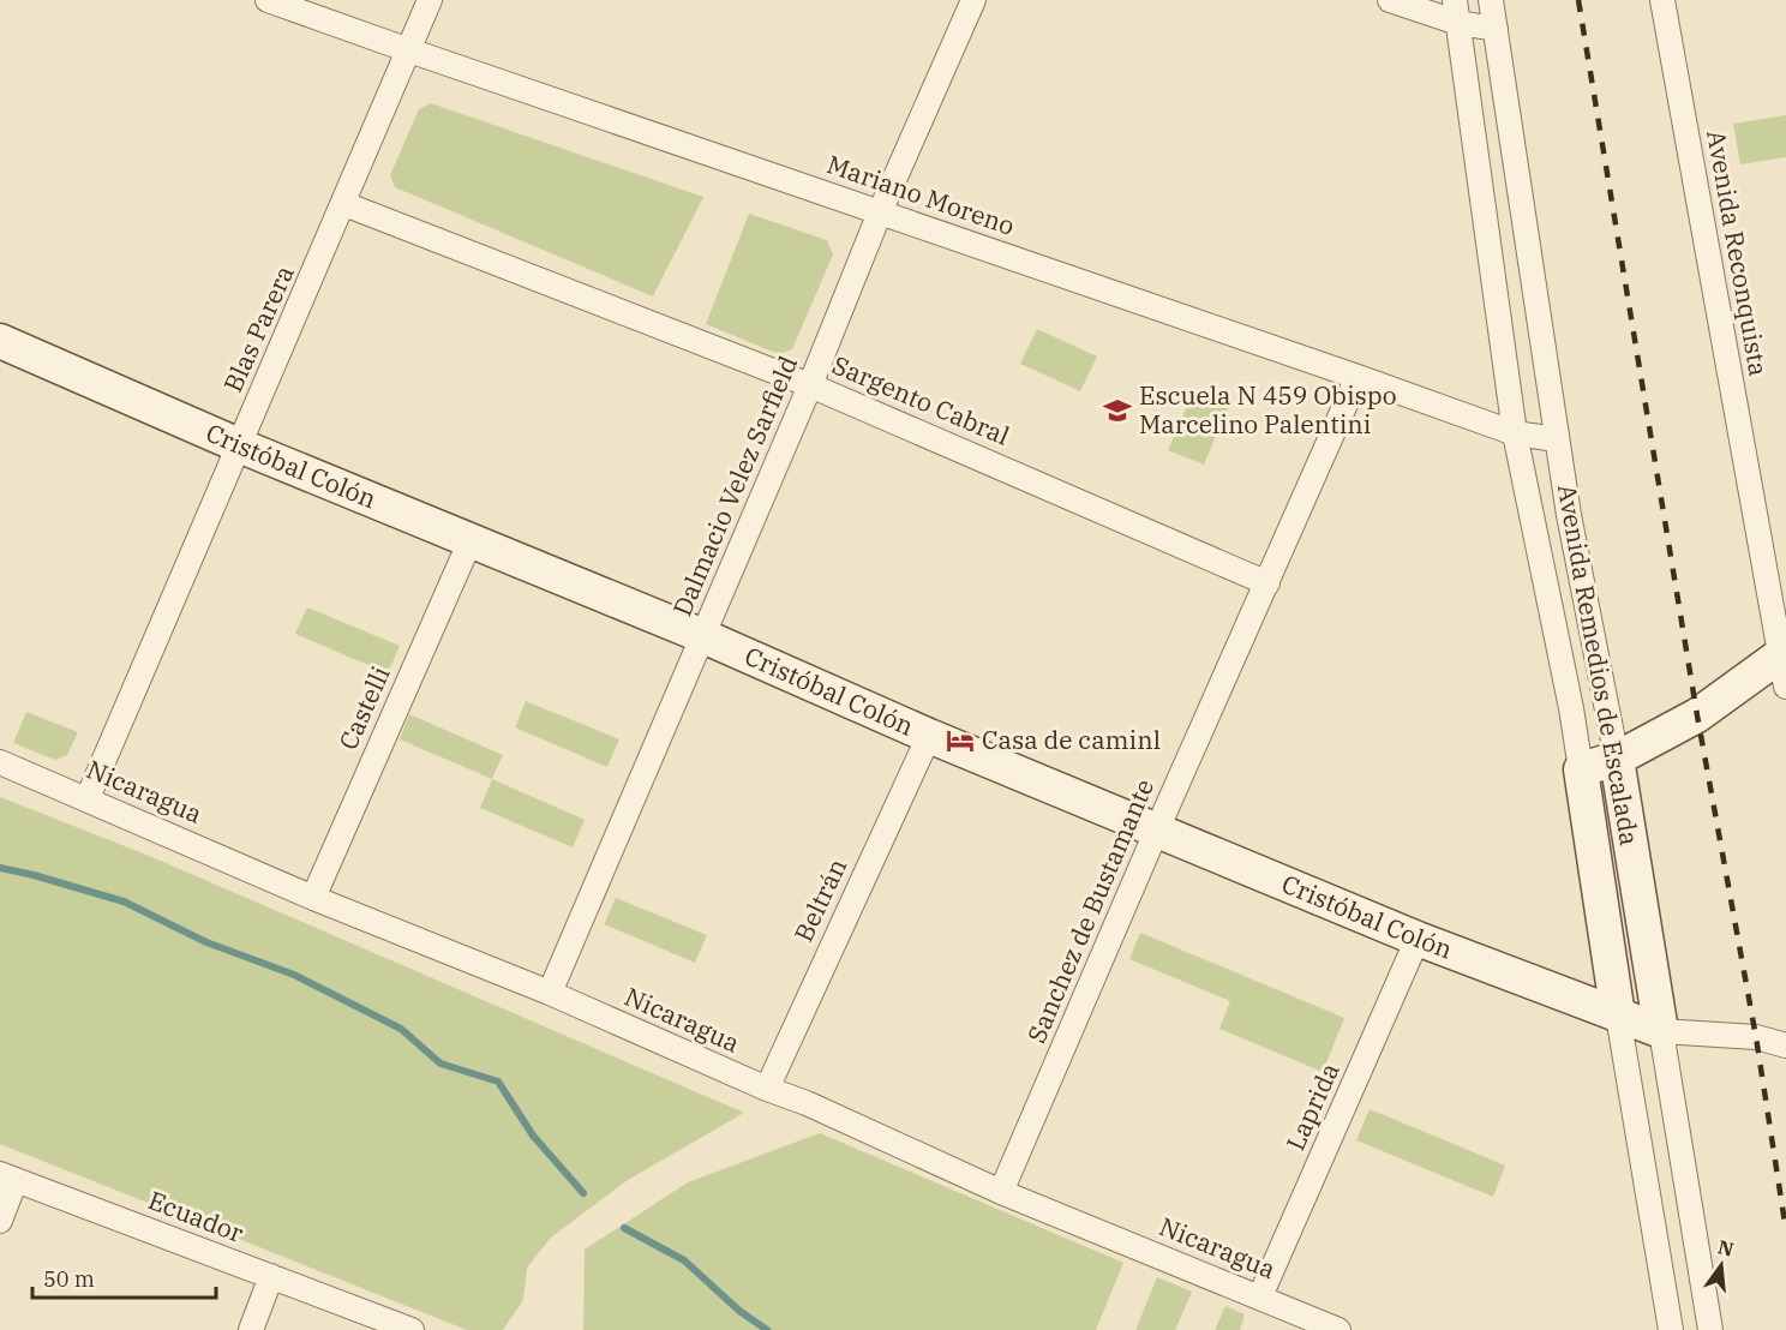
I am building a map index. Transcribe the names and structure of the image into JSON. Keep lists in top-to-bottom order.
{
  "streets": {
    "street": [
      "Mariano Moreno",
      "Avenida Reconquista",
      "Blas Parera",
      "Sargento Cabral",
      "Cristóbal Colón",
      "Dalmacio Velez Sarfield",
      "Avenida Remedios de Escalada",
      "Castelli",
      "Nicaragua",
      "Beltrán",
      "Sanchez de Bustamante",
      "Laprida",
      "Ecuador"
    ]
  },
  "crossings": [
    ["Mariano Moreno", "Blas Parera"],
    ["Mariano Moreno", "Dalmacio Velez Sarfield"],
    ["Mariano Moreno", "Avenida Remedios de Escalada"],
    ["Mariano Moreno", "Sanchez de Bustamante"],
    ["Blas Parera", "Sargento Cabral"],
    ["Blas Parera", "Cristóbal Colón"],
    ["Blas Parera", "Nicaragua"],
    ["Sargento Cabral", "Dalmacio Velez Sarfield"],
    ["Sargento Cabral", "Sanchez de Bustamante"],
    ["Cristóbal Colón", "Dalmacio Velez Sarfield"],
    ["Cristóbal Colón", "Avenida Remedios de Escalada"],
    ["Cristóbal Colón", "Castelli"],
    ["Cristóbal Colón", "Beltrán"],
    ["Cristóbal Colón", "Sanchez de Bustamante"],
    ["Cristóbal Colón", "Laprida"],
    ["Dalmacio Velez Sarfield", "Nicaragua"],
    ["Castelli", "Nicaragua"],
    ["Nicaragua", "Beltrán"],
    ["Nicaragua", "Sanchez de Bustamante"],
    ["Nicaragua", "Laprida"]
  ],
  "places": {
    "school or university": ["Escuela N 459 Obispo Marcelino Palentini"],
    "hotel": ["Casa de caminl"]
  },
  "scale_bar": "50 m",
  "north": "top"
}
